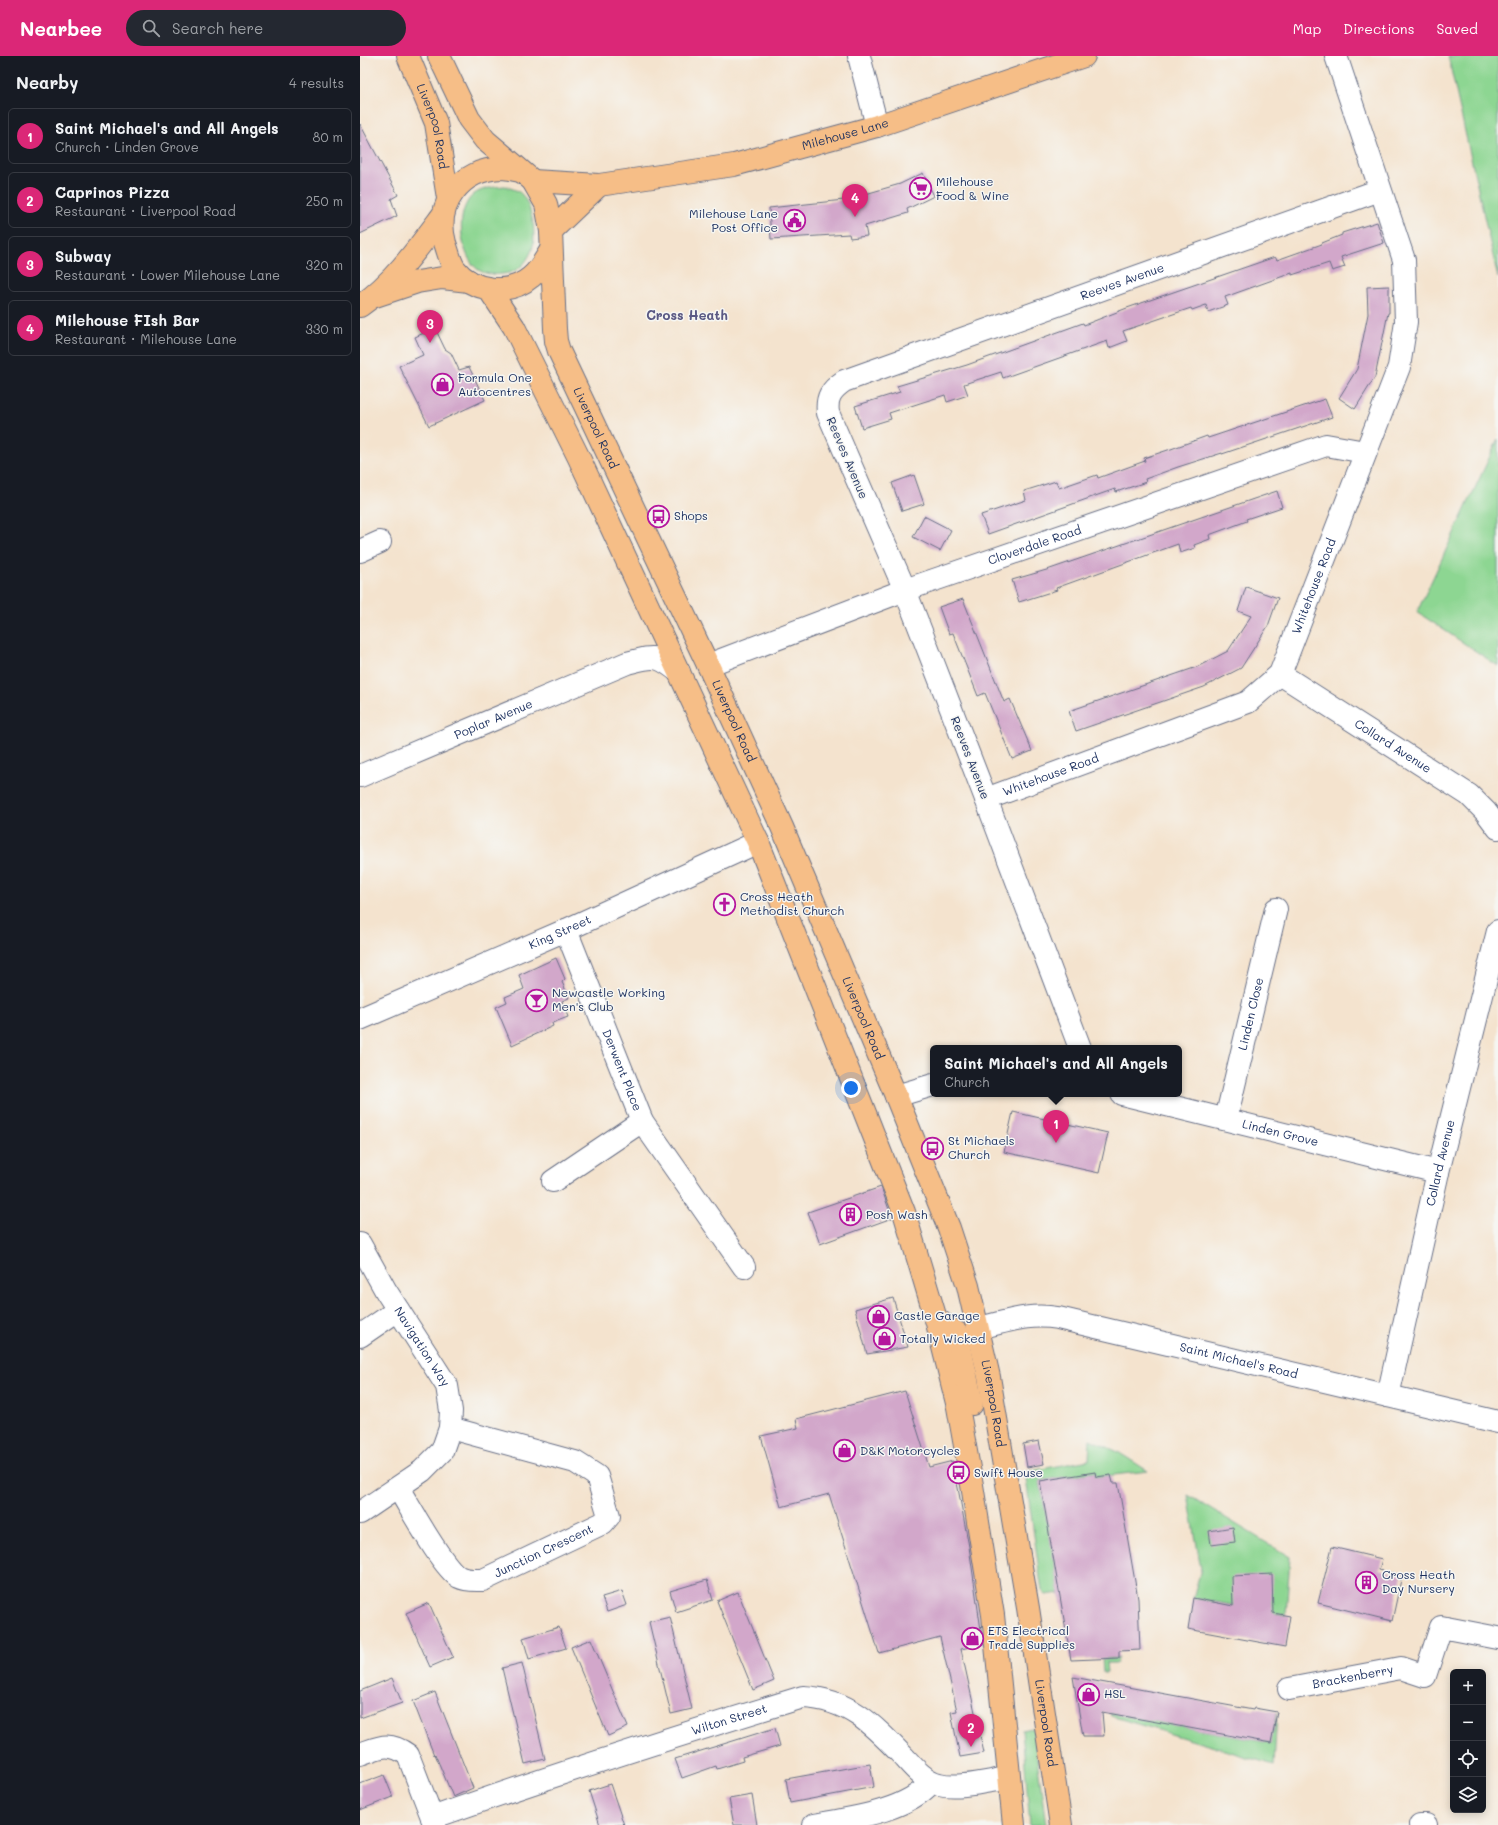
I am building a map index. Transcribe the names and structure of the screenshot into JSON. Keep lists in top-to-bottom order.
{
  "streets": {
    "main road": ["Liverpool Road", "Milehouse Lane"],
    "street": [
      "Reeves Avenue",
      "Cloverdale Road",
      "Whitehouse Road",
      "Poplar Avenue",
      "Collard Avenue",
      "King Street",
      "Linden Close",
      "Derwent Place",
      "Linden Grove",
      "Navigation Way",
      "Saint Michael's Road",
      "Junction Crescent",
      "Brackenberry",
      "Wilton Street"
    ]
  },
  "crossings": [
    ["Liverpool Road", "Milehouse Lane"],
    ["Liverpool Road", "Cloverdale Road"],
    ["Liverpool Road", "Saint Michael's Road"],
    ["Reeves Avenue", "Cloverdale Road"],
    ["Reeves Avenue", "Whitehouse Road"],
    ["Cloverdale Road", "Whitehouse Road"],
    ["Whitehouse Road", "Collard Avenue"],
    ["Collard Avenue", "Linden Grove"],
    ["Collard Avenue", "Saint Michael's Road"],
    ["King Street", "Derwent Place"],
    ["Linden Close", "Linden Grove"],
    ["Navigation Way", "Junction Crescent"]
  ],
  "districts": ["Cross Heath"],
  "places": {
    "supermarket": ["Milehouse Food & Wine"],
    "public building": ["Milehouse Lane Post Office"],
    "shop": [
      "Formula One Autocentres",
      "Castle Garage",
      "Totally Wicked",
      "D&K Motorcycles",
      "ETS Electrical Trade Supplies",
      "HSL"
    ],
    "bus stop": ["Shops", "St Michaels Church", "Swift House"],
    "church": ["Cross Heath Methodist Church"],
    "bar": ["Newcastle Working Men's Club"],
    "building": ["Posh Wash", "Cross Heath Day Nursery"]
  },
  "page": {
    "header": "Nearbee",
    "search": "Search here",
    "nav": ["Map", "Directions", "Saved"],
    "heading": ["Nearby", "4 results"],
    "list": [
      {
        "mark": "1",
        "name": "Saint Michael's and All Angels",
        "note": "Church · Linden Grove",
        "value": "80 m"
      },
      {
        "mark": "2",
        "name": "Caprinos Pizza",
        "note": "Restaurant · Liverpool Road",
        "value": "250 m"
      },
      {
        "mark": "3",
        "name": "Subway",
        "note": "Restaurant · Lower Milehouse Lane",
        "value": "320 m"
      },
      {
        "mark": "4",
        "name": "Milehouse FIsh Bar",
        "note": "Restaurant · Milehouse Lane",
        "value": "330 m"
      }
    ],
    "pins": [
      "4",
      "3",
      "1",
      "2"
    ],
    "popup": ["Saint Michael's and All Angels", "Church"],
    "map_buttons": ["+", "−"]
  }
}
